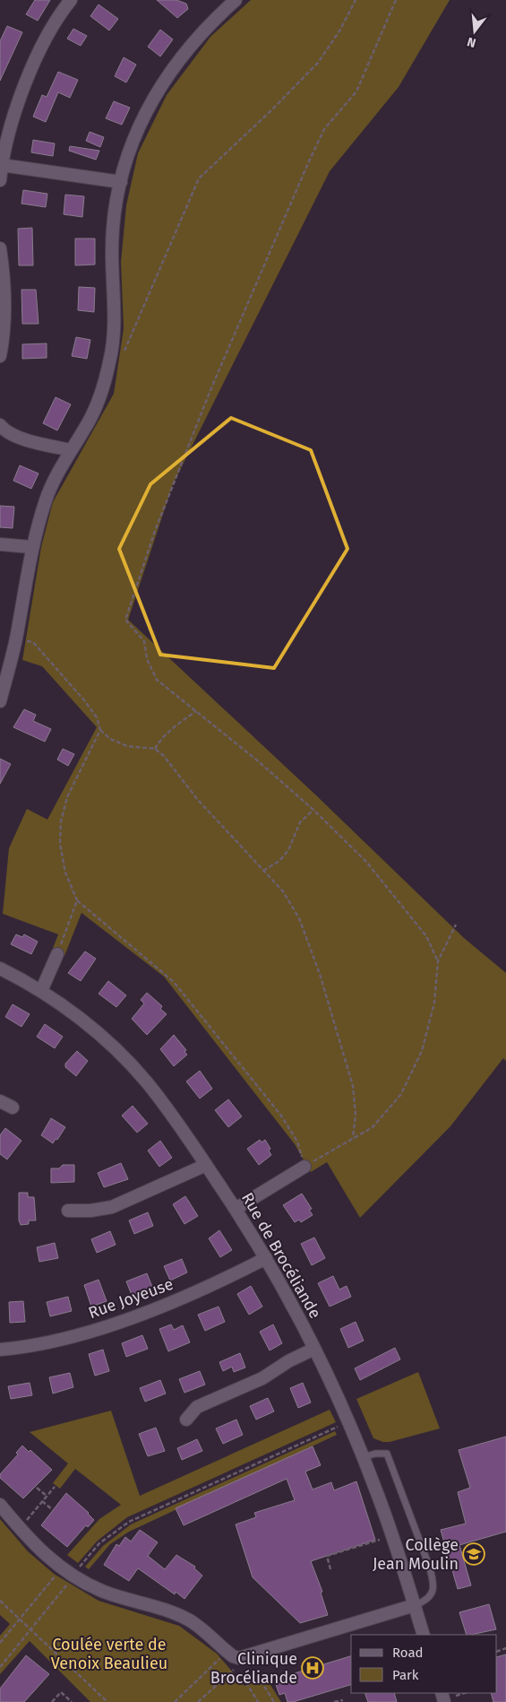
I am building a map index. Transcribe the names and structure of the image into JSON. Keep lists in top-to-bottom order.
{
  "streets": {
    "street": ["Rue de Brocéliande", "Rue Joyeuse"]
  },
  "crossings": [
    ["Rue de Brocéliande", "Rue Joyeuse"]
  ],
  "parks": ["Coulée verte de Venoix Beaulieu"],
  "places": {
    "school or university": ["Collège Jean Moulin"],
    "hospital": ["Clinique Brocéliande"]
  },
  "legend": ["Road", "Park"],
  "north": "bottom"
}
